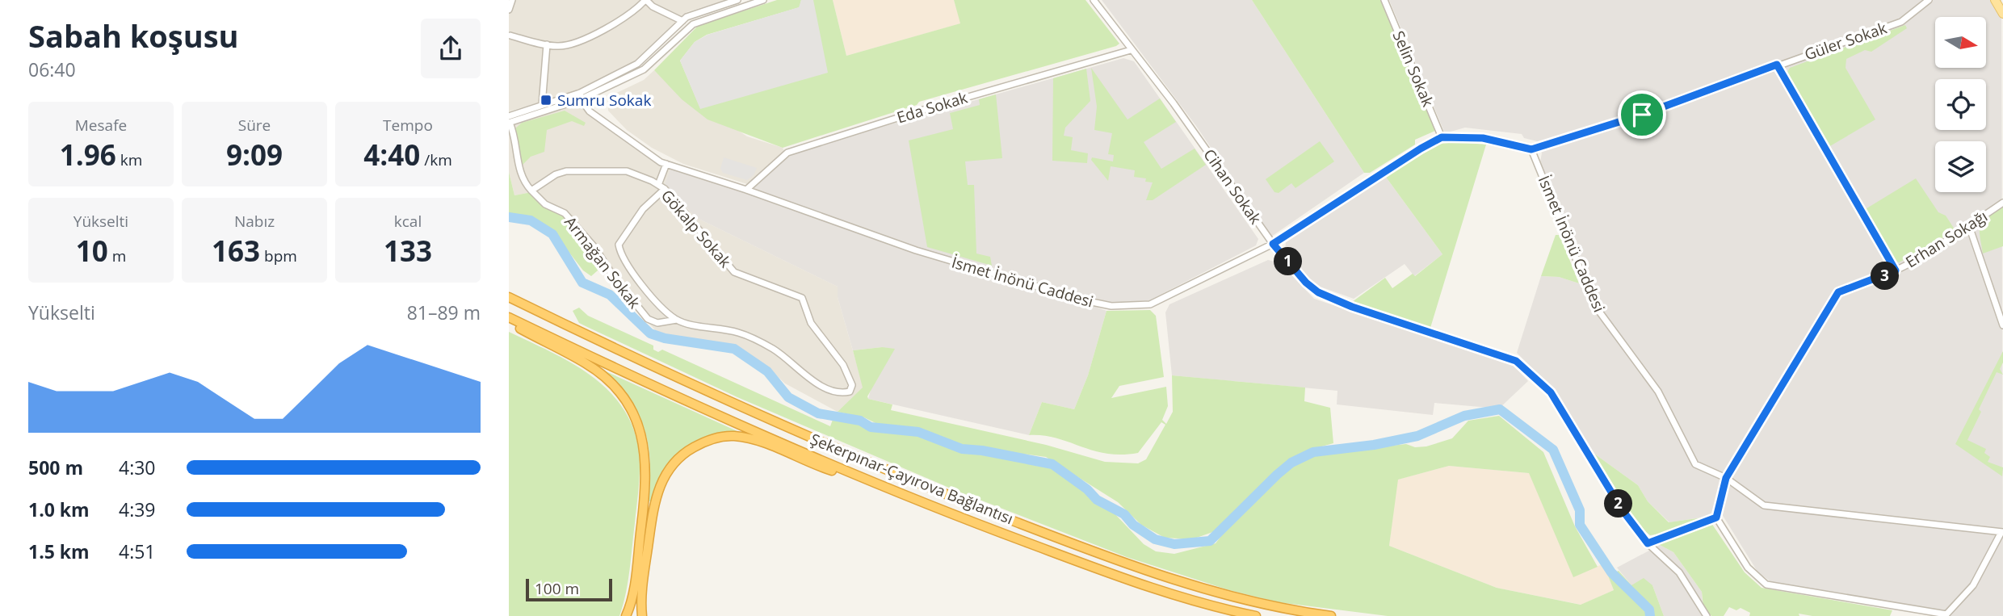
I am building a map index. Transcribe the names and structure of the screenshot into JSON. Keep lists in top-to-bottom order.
{
  "streets": {
    "highway": ["Şekerpınar-Çayırova Bağlantısı"],
    "street": [
      "Güler Sokak",
      "Selin Sokak",
      "Eda Sokak",
      "Cihan Sokak",
      "Gökalp Sokak",
      "Erhan Sokağı",
      "İsmet İnönü Caddesi",
      "Armağan Sokak"
    ]
  },
  "crossings": [
    ["Güler Sokak", "İsmet İnönü Caddesi"],
    ["Selin Sokak", "İsmet İnönü Caddesi"],
    ["Eda Sokak", "Cihan Sokak"],
    ["Eda Sokak", "İsmet İnönü Caddesi"],
    ["Cihan Sokak", "İsmet İnönü Caddesi"],
    ["Gökalp Sokak", "Armağan Sokak"],
    ["Erhan Sokağı", "İsmet İnönü Caddesi"]
  ],
  "places": {
    "transit": ["Sumru Sokak"]
  },
  "scale_bar": "100 m",
  "north": "right",
  "page": {
    "heading": ["Sabah koşusu", "06:40"],
    "stats": [
      ["Mesafe", "1.96 km"],
      ["Süre", "9:09"],
      ["Tempo", "4:40 /km"],
      ["Yükselti", "10 m"],
      ["Nabız", "163 bpm"],
      ["kcal", "133"]
    ],
    "pins": ["1", "3", "2"],
    "chart": ["Yükselti", "81–89 m"],
    "list": [
      {
        "name": "500 m",
        "note": "4:30"
      },
      {
        "name": "1.0 km",
        "note": "4:39"
      },
      {
        "name": "1.5 km",
        "note": "4:51"
      }
    ],
    "scale": "100 m"
  }
}
